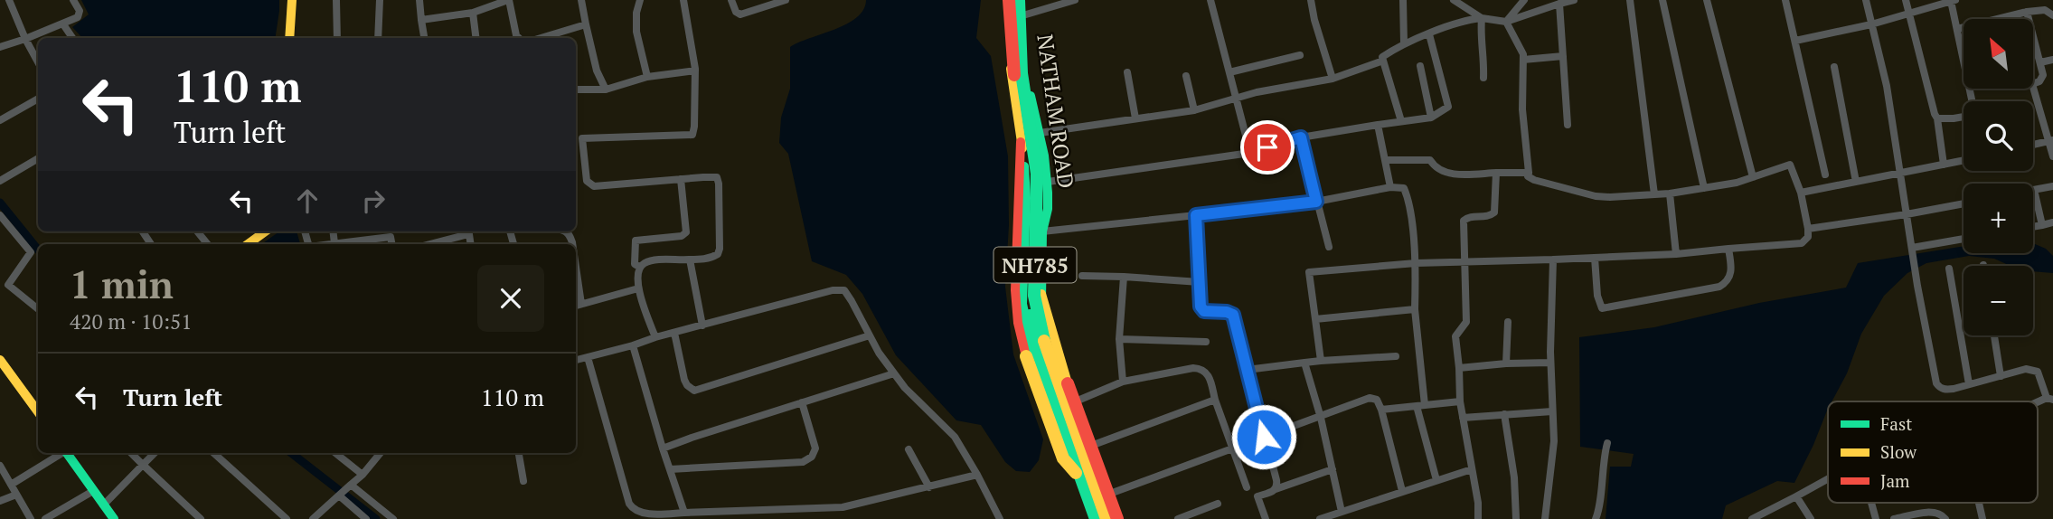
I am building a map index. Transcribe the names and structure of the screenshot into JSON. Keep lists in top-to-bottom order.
{
  "streets": {
    "main road": ["NATHAM ROAD", "NH785"]
  },
  "crossings": [
    ["NATHAM ROAD", "NH785"]
  ],
  "legend": ["Fast", "Slow", "Jam"],
  "north": "top left",
  "page": {
    "map_buttons": ["+", "−"],
    "turn": ["110 m", "Turn left"],
    "heading": ["1 min", "420 m · 10:51"],
    "list": [
      {
        "name": "Turn left",
        "value": "110 m"
      }
    ]
  }
}
